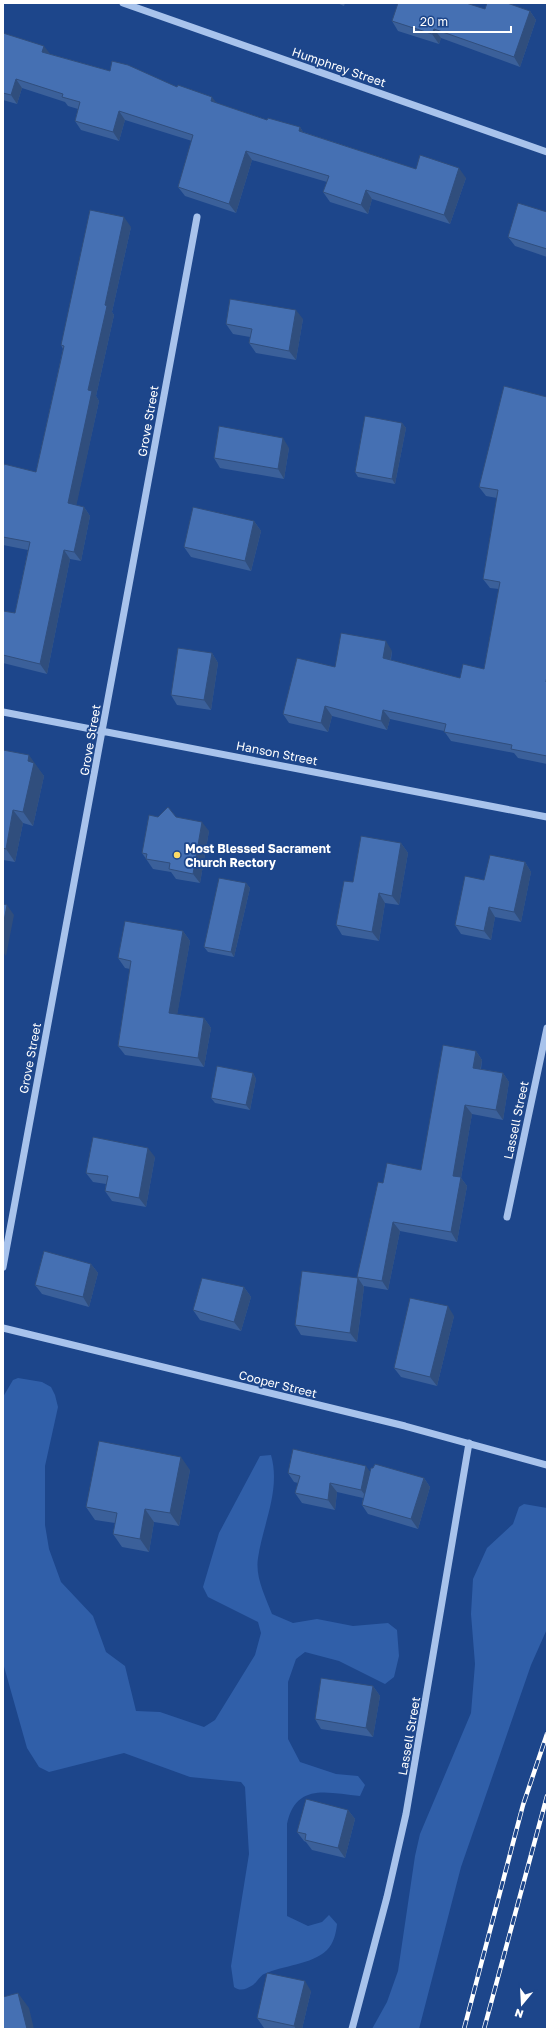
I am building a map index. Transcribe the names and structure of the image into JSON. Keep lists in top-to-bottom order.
{
  "streets": {
    "street": [
      "Humphrey Street",
      "Grove Street",
      "Hanson Street",
      "Lassell Street",
      "Cooper Street"
    ]
  },
  "crossings": [
    ["Grove Street", "Hanson Street"],
    ["Lassell Street", "Cooper Street"]
  ],
  "places": ["Most Blessed Sacrament Church Rectory"],
  "scale_bar": "20 m",
  "north": "bottom"
}
